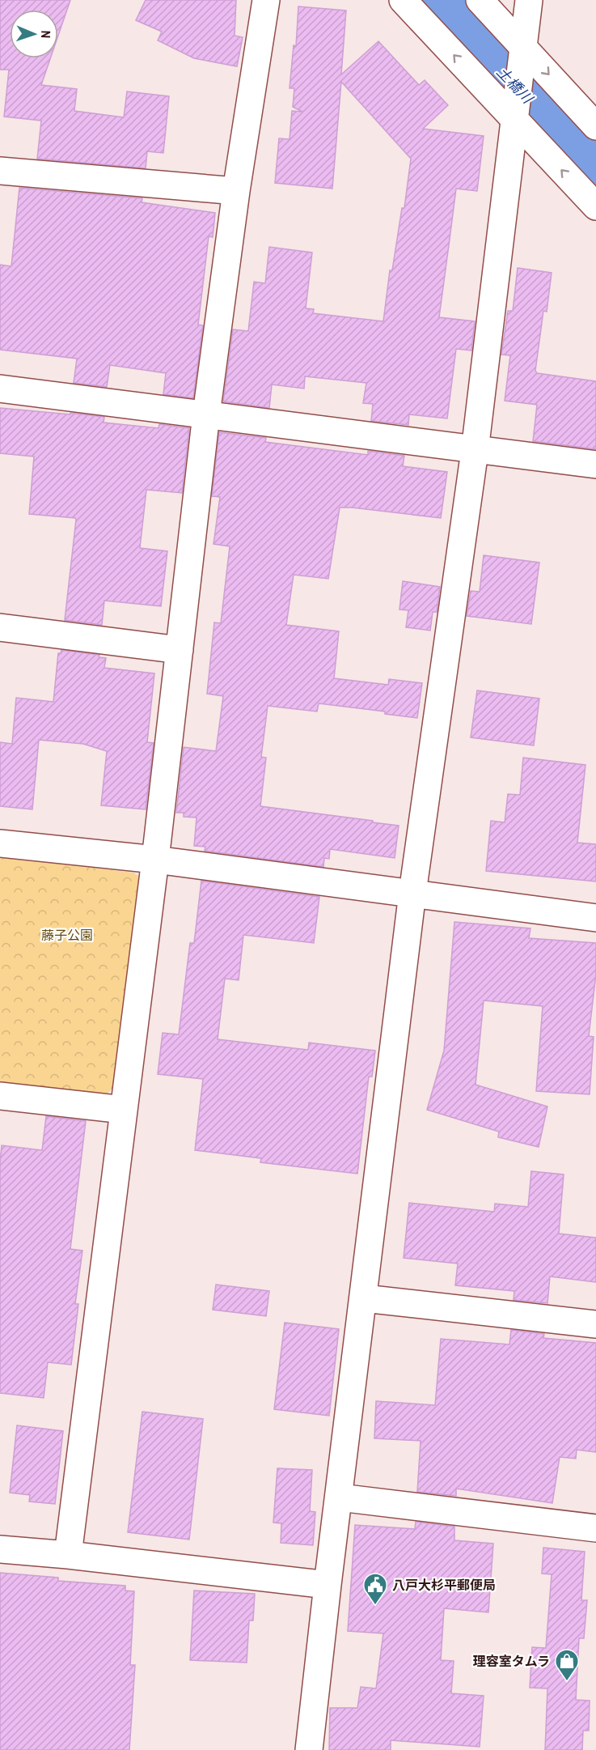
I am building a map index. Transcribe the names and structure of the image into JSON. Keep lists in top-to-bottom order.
{
  "water": ["土橋川"],
  "parks": ["藤子公園"],
  "places": {
    "public building": ["八戸大杉平郵便局"],
    "shop": ["理容室タムラ"]
  },
  "north": "right"
}
